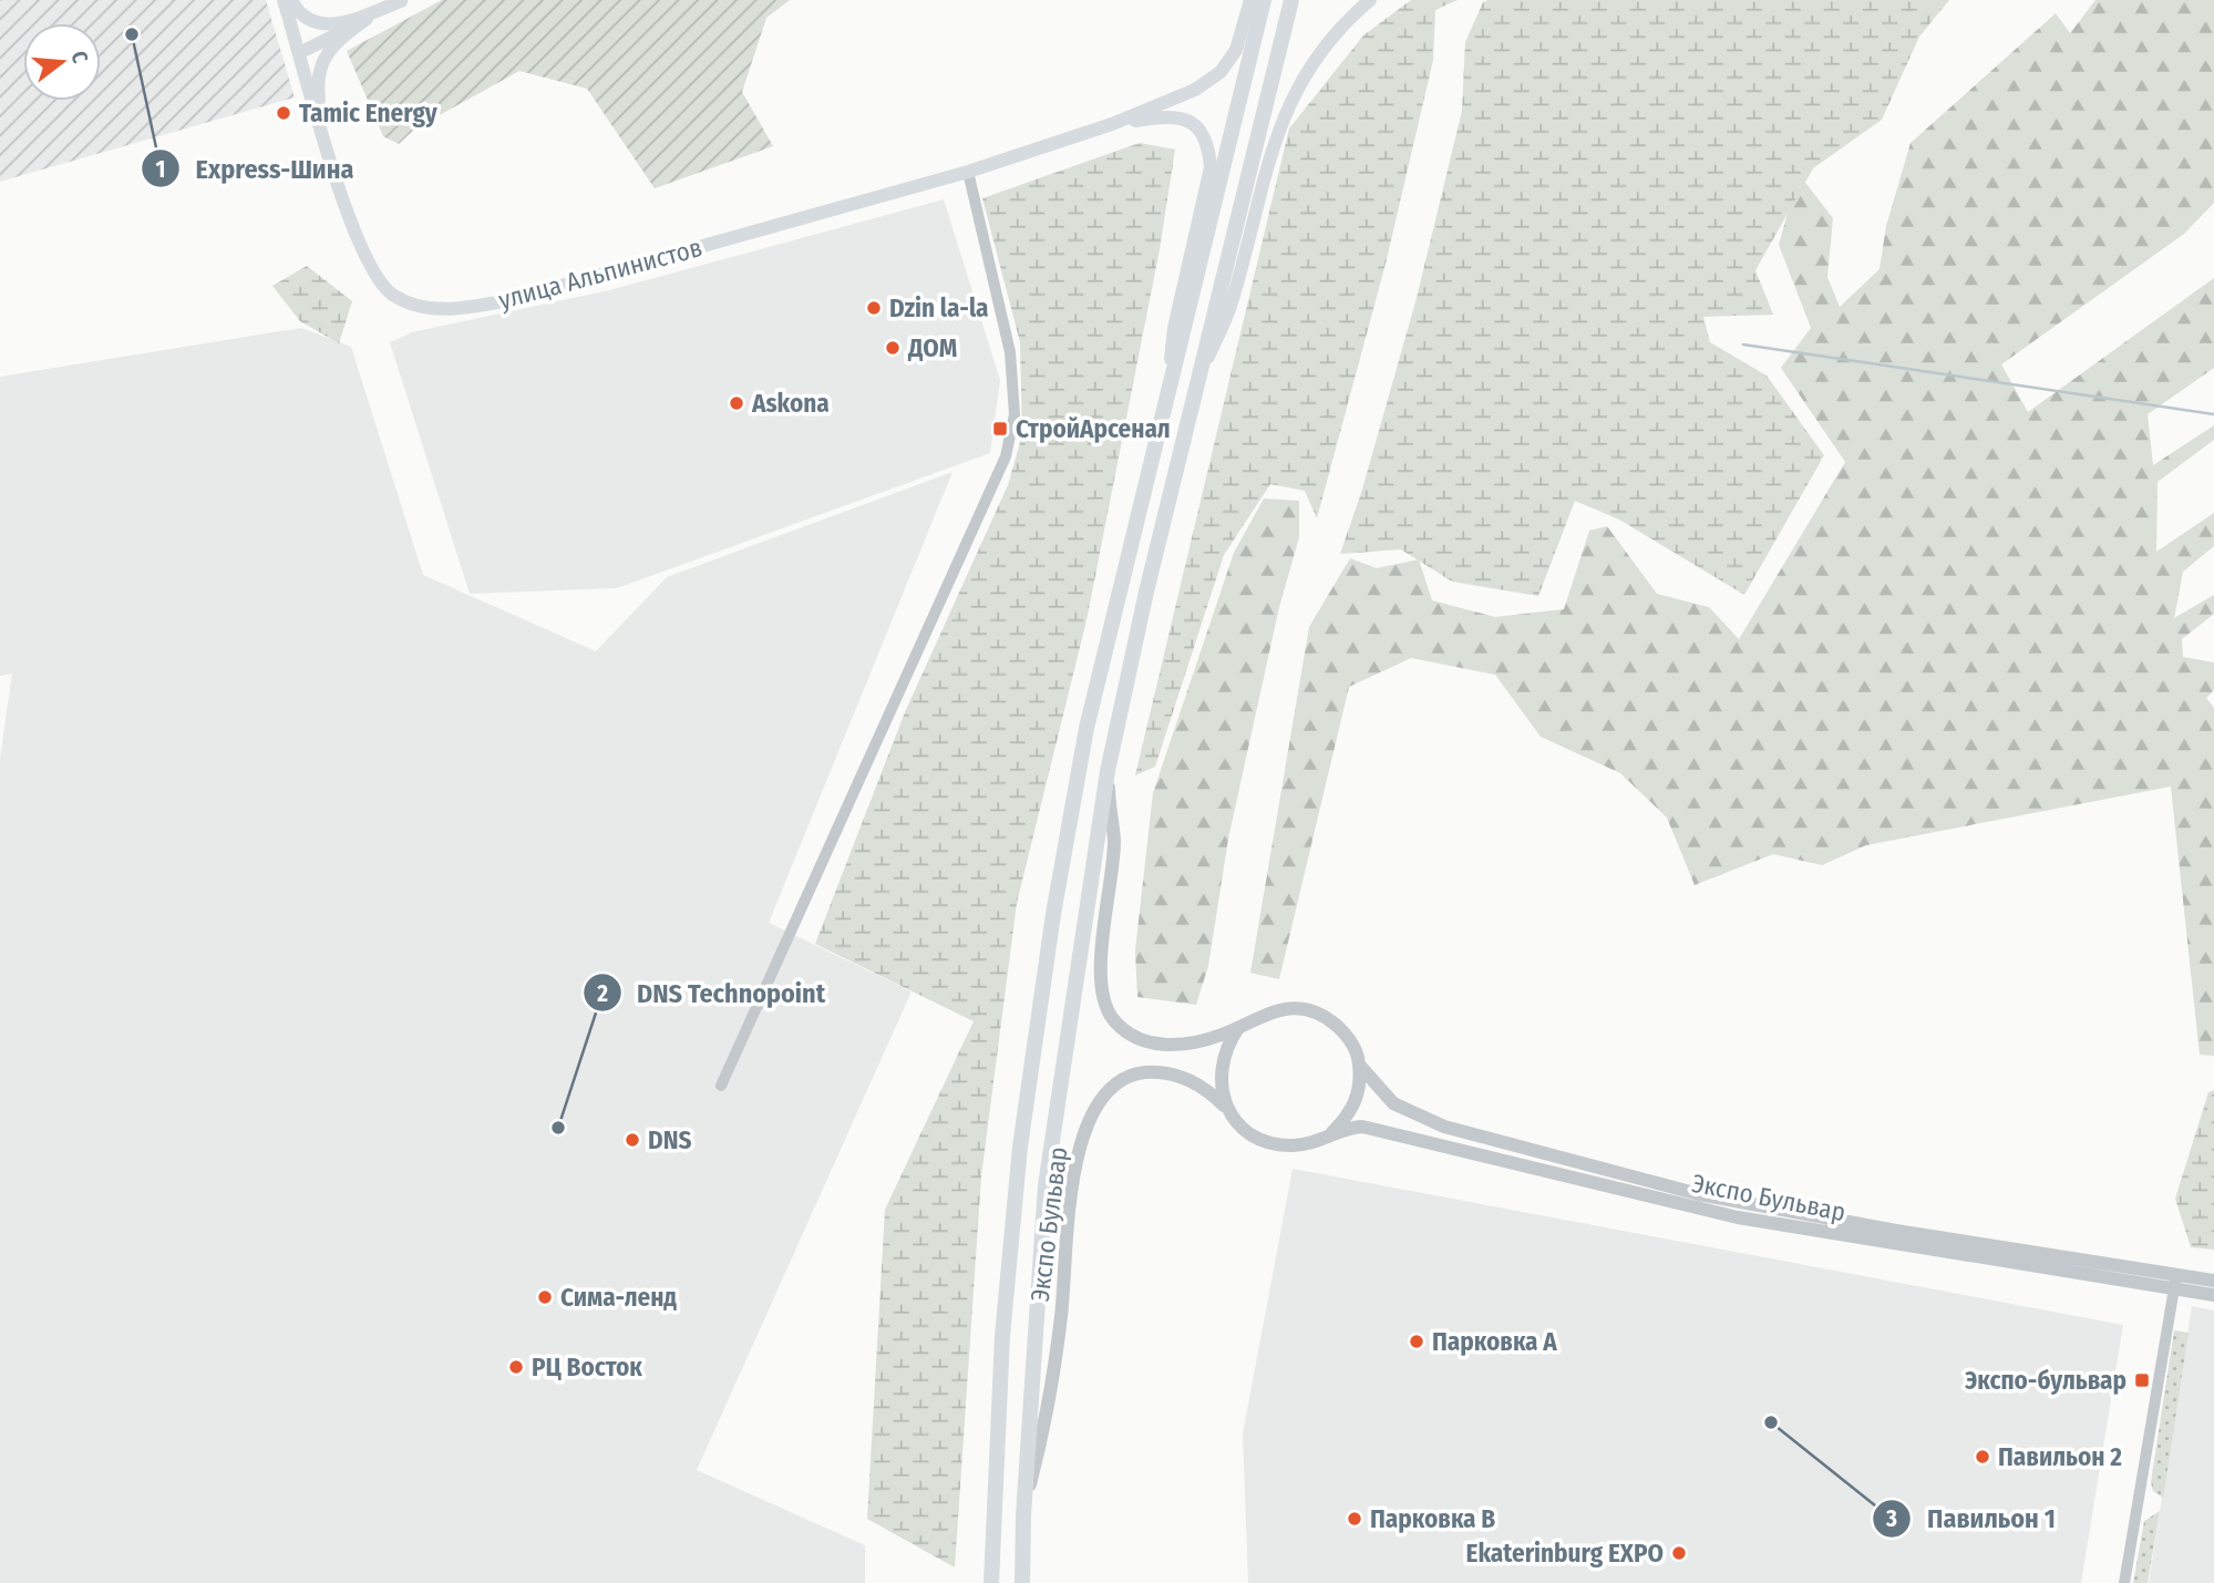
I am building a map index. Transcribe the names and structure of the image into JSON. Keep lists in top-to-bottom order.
{
  "streets": {
    "main road": ["улица Альпинистов"],
    "street": ["Экспо Бульвар"]
  },
  "places": {
    "other": [
      "Express-Шина",
      "Tamic Energy",
      "Dzin la-la",
      "ДОМ",
      "Askona",
      "DNS Technopoint",
      "DNS",
      "Сима-ленд",
      "Парковка A",
      "РЦ Восток",
      "Павильон 1",
      "Павильон 2",
      "Парковка B",
      "Ekaterinburg EXPO"
    ],
    "transit": ["СтройАрсенал", "Экспо-бульвар"]
  },
  "north": "right"
}
